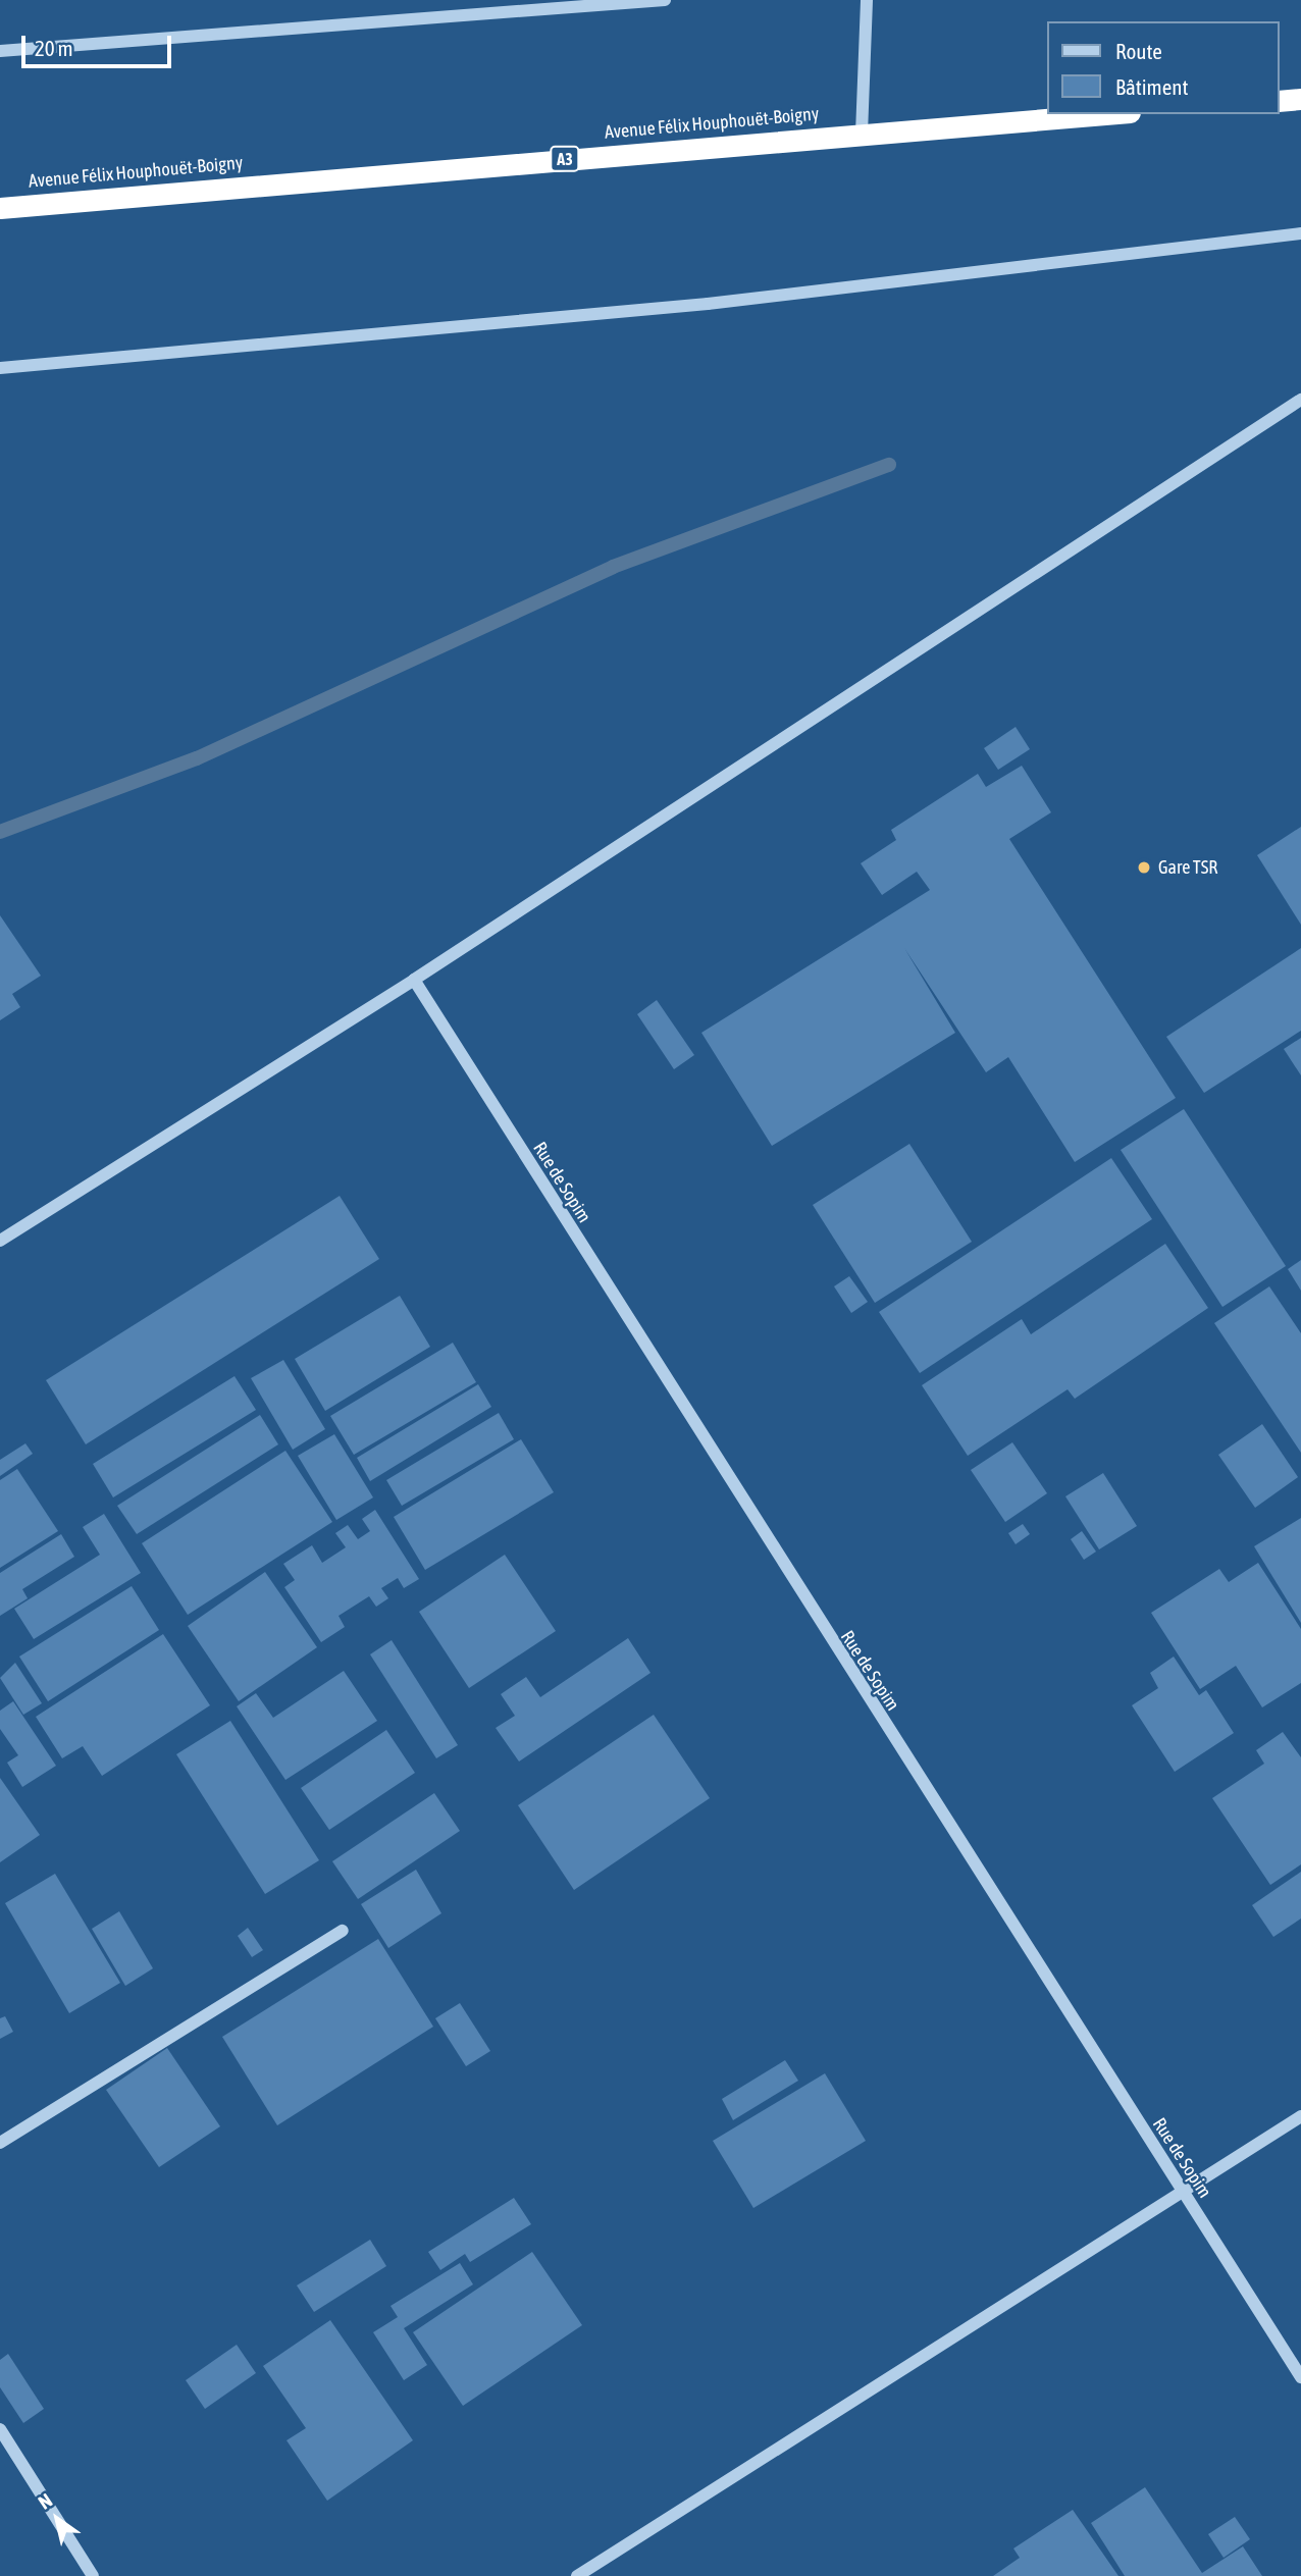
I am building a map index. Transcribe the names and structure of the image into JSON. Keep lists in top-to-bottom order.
{
  "streets": {
    "highway": ["Avenue Félix Houphouët-Boigny", "A3"],
    "street": ["Rue de Sopim"]
  },
  "places": ["Gare TSR"],
  "legend": ["Route", "Bâtiment"],
  "scale_bar": "20 m",
  "north": "top left"
}
